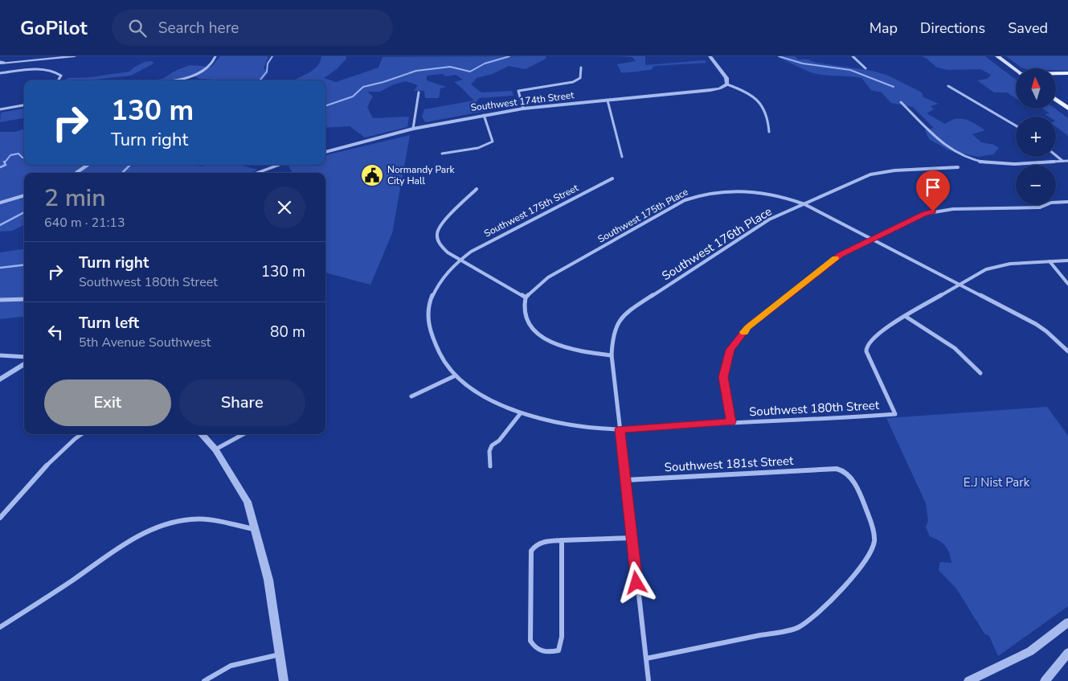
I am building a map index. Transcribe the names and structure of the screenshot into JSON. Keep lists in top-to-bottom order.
{
  "streets": {
    "street": [
      "Southwest 174th Street",
      "Southwest 175th Street",
      "Southwest 175th Place",
      "Southwest 176th Place",
      "Southwest 180th Street",
      "Southwest 181st Street"
    ]
  },
  "crossings": [
    ["Southwest 175th Street", "Southwest 180th Street"],
    ["Southwest 175th Place", "Southwest 176th Place"]
  ],
  "parks": ["E.J Nist Park"],
  "places": {
    "public building": ["Normandy Park City Hall"]
  },
  "north": "top",
  "page": {
    "header": "GoPilot",
    "search": "Search here",
    "nav": ["Map", "Directions", "Saved"],
    "map_buttons": ["+", "−"],
    "turn": ["130 m", "Turn right"],
    "heading": ["2 min", "640 m · 21:13"],
    "list": [
      {
        "name": "Turn right",
        "note": "Southwest 180th Street",
        "value": "130 m"
      },
      {
        "name": "Turn left",
        "note": "5th Avenue Southwest",
        "value": "80 m"
      }
    ],
    "buttons": ["Exit", "Share"]
  }
}
